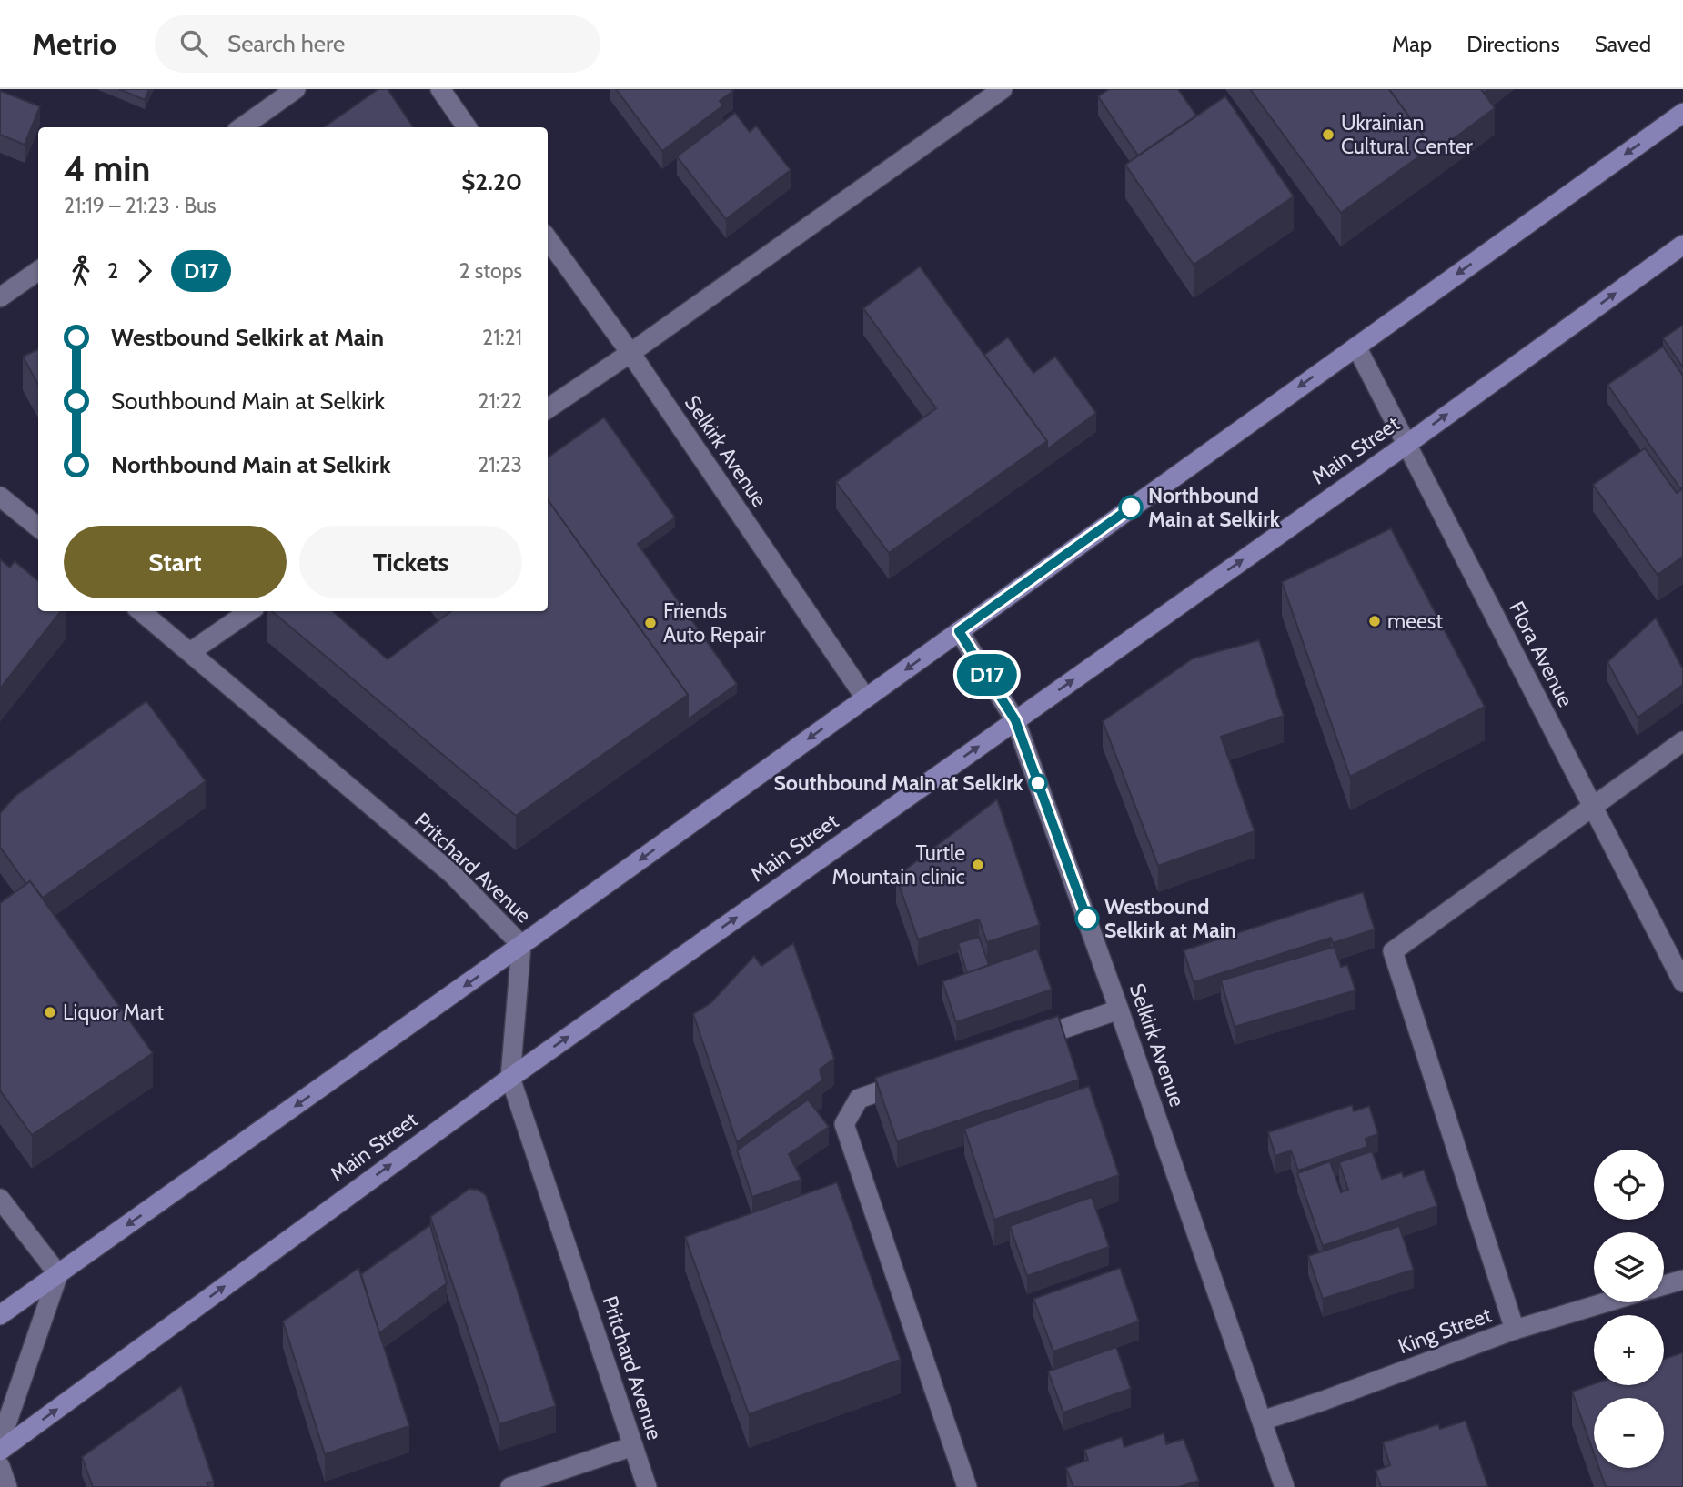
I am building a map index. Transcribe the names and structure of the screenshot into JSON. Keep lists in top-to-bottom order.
{
  "streets": {
    "main road": ["Main Street"],
    "street": [
      "Selkirk Avenue",
      "Flora Avenue",
      "Pritchard Avenue",
      "King Street"
    ]
  },
  "crossings": [
    ["Main Street", "Selkirk Avenue"],
    ["Main Street", "Flora Avenue"],
    ["Main Street", "Pritchard Avenue"],
    ["Selkirk Avenue", "King Street"]
  ],
  "places": [
    "Ukrainian Cultural Center",
    "Northbound Main at Selkirk",
    "meest",
    "Friends Auto Repair",
    "Southbound Main at Selkirk",
    "Turtle Mountain clinic",
    "Westbound Selkirk at Main",
    "Liquor Mart"
  ],
  "lines": ["bus line D17"],
  "page": {
    "header": "Metrio",
    "search": "Search here",
    "nav": ["Map", "Directions", "Saved"],
    "on_map": "D17",
    "heading": ["4 min", "21:19 – 21:23 · Bus", "$2.20"],
    "legs": ["2", "D17", "2 stops"],
    "list": [
      {
        "name": "Westbound Selkirk at Main",
        "value": "21:21"
      },
      {
        "name": "Southbound Main at Selkirk",
        "value": "21:22"
      },
      {
        "name": "Northbound Main at Selkirk",
        "value": "21:23"
      }
    ],
    "buttons": ["Start", "Tickets"],
    "map_buttons": ["+", "−"]
  }
}
